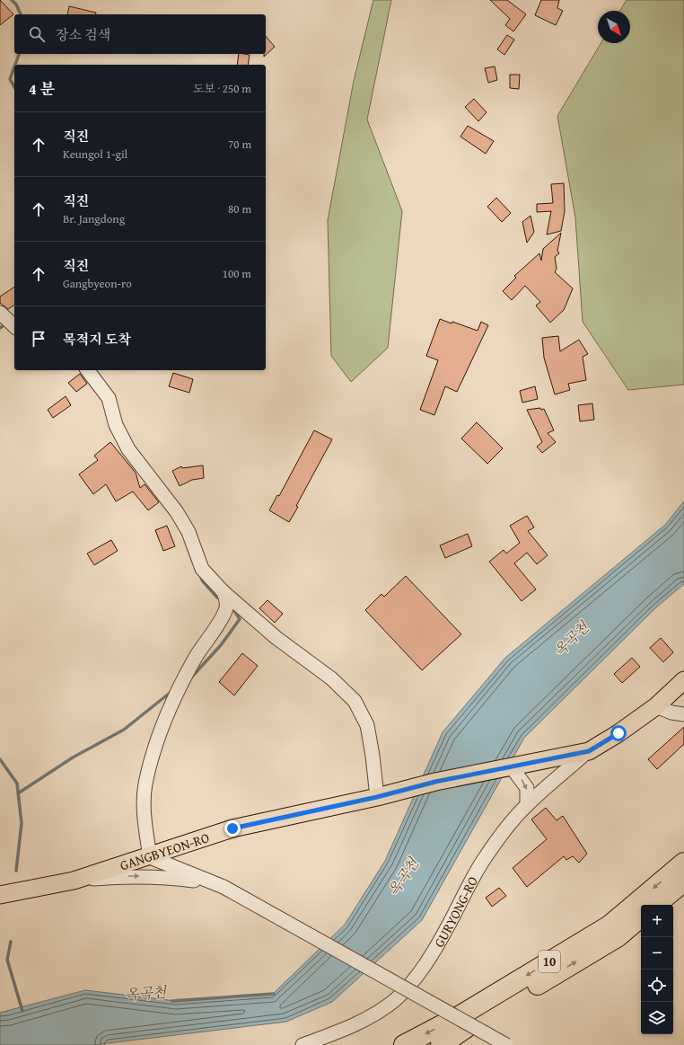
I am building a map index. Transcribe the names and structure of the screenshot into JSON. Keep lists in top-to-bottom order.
{
  "streets": {
    "highway": ["10"],
    "main road": ["GANGBYEON-RO"],
    "street": ["GURYONG-RO"]
  },
  "crossings": [
    ["GANGBYEON-RO", "GURYONG-RO"]
  ],
  "water": ["옥곡천"],
  "north": "bottom right",
  "page": {
    "search": "장소 검색",
    "heading": ["4 분", "도보 · 250 m"],
    "list": [
      ["직진", "Keungol 1-gil", "70 m"],
      ["직진", "Br. Jangdong", "80 m"],
      ["직진", "Gangbyeon-ro", "100 m"],
      "목적지 도착"
    ],
    "map_buttons": ["+", "−"]
  }
}
